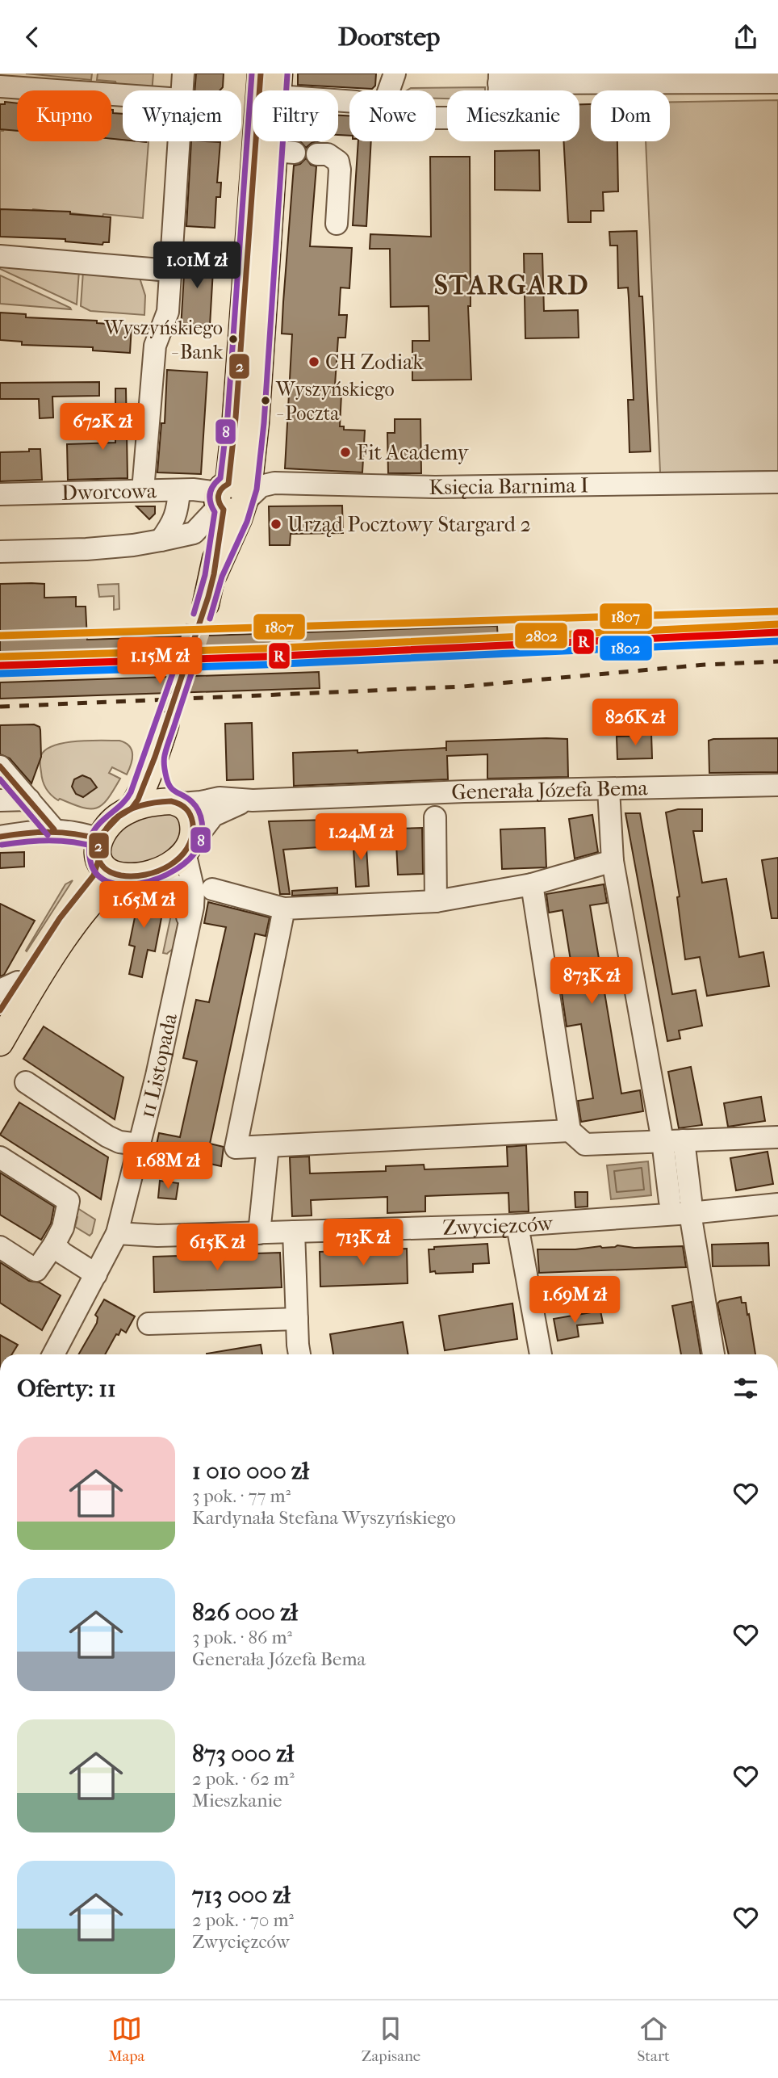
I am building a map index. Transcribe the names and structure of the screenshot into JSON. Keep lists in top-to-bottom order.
{
  "streets": {
    "street": [
      "Księcia Barnima I",
      "Dworcowa",
      "Generała Józefa Bema",
      "11 Listopada",
      "Zwycięzców"
    ]
  },
  "crossings": [
    ["Księcia Barnima I", "Dworcowa"],
    ["Generała Józefa Bema", "11 Listopada"],
    ["11 Listopada", "Zwycięzców"]
  ],
  "districts": ["STARGARD"],
  "places": [
    "Wyszyńskiego - Bank",
    "CH Zodiak",
    "Wyszyńskiego - Poczta",
    "Fit Academy",
    "Urząd Pocztowy Stargard 2"
  ],
  "lines": [
    "transit line 2",
    "transit line 8",
    "transit line 1807",
    "transit line 2802",
    "transit line R",
    "transit line 1802"
  ],
  "page": {
    "header": "Doorstep",
    "chip": [
      "Kupno",
      "Wynajem",
      "Filtry",
      "Nowe",
      "Mieszkanie",
      "Dom"
    ],
    "price": [
      "1.01M zł",
      "672K zł",
      "1.15M zł",
      "826K zł",
      "1.24M zł",
      "1.65M zł",
      "873K zł",
      "1.68M zł",
      "713K zł",
      "615K zł",
      "1.69M zł"
    ],
    "heading": "Oferty: 11",
    "list": [
      {
        "name": "1 010 000 zł",
        "note": "3 pok. · 77 m² · Kardynała Stefana Wyszyńskiego"
      },
      {
        "name": "826 000 zł",
        "note": "3 pok. · 86 m² · Generała Józefa Bema"
      },
      {
        "name": "873 000 zł",
        "note": "2 pok. · 62 m² · Mieszkanie"
      },
      {
        "name": "713 000 zł",
        "note": "2 pok. · 70 m² · Zwycięzców"
      }
    ],
    "tabs": ["Mapa", "Zapisane", "Start"]
  }
}
